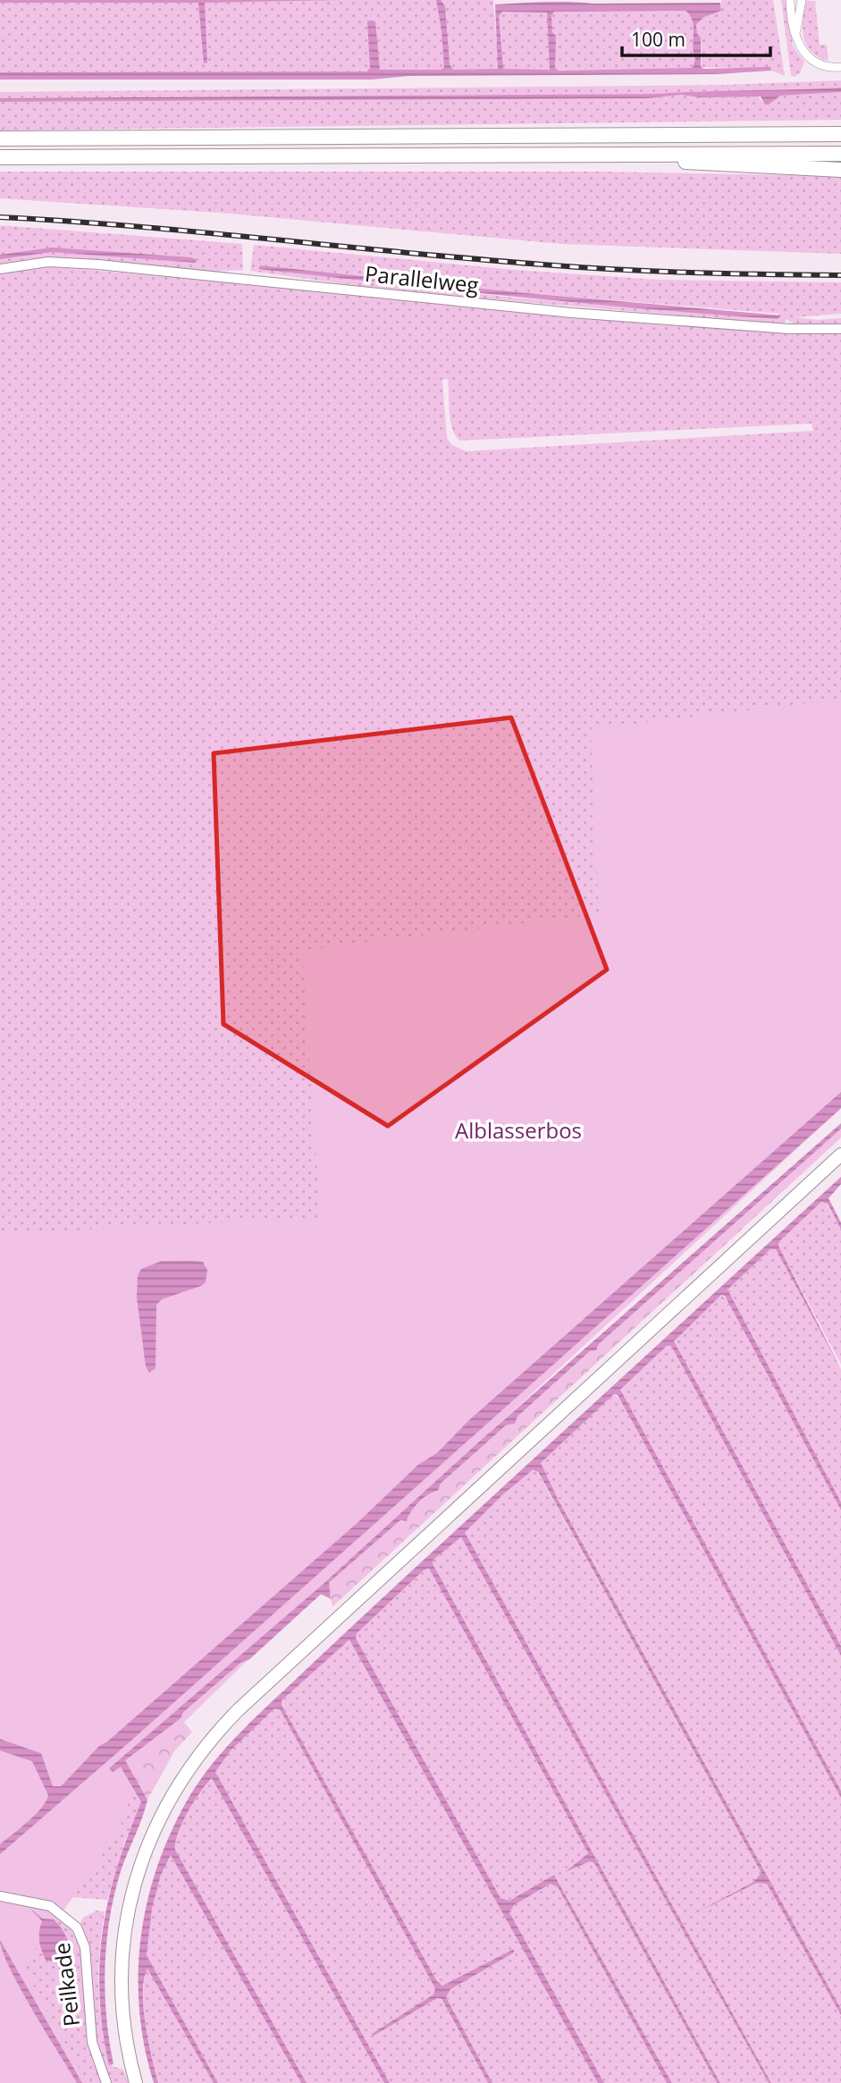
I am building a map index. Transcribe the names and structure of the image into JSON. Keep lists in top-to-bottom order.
{
  "streets": {
    "street": ["Parallelweg", "Peilkade"]
  },
  "parks": ["Alblasserbos"],
  "scale_bar": "100 m"
}
